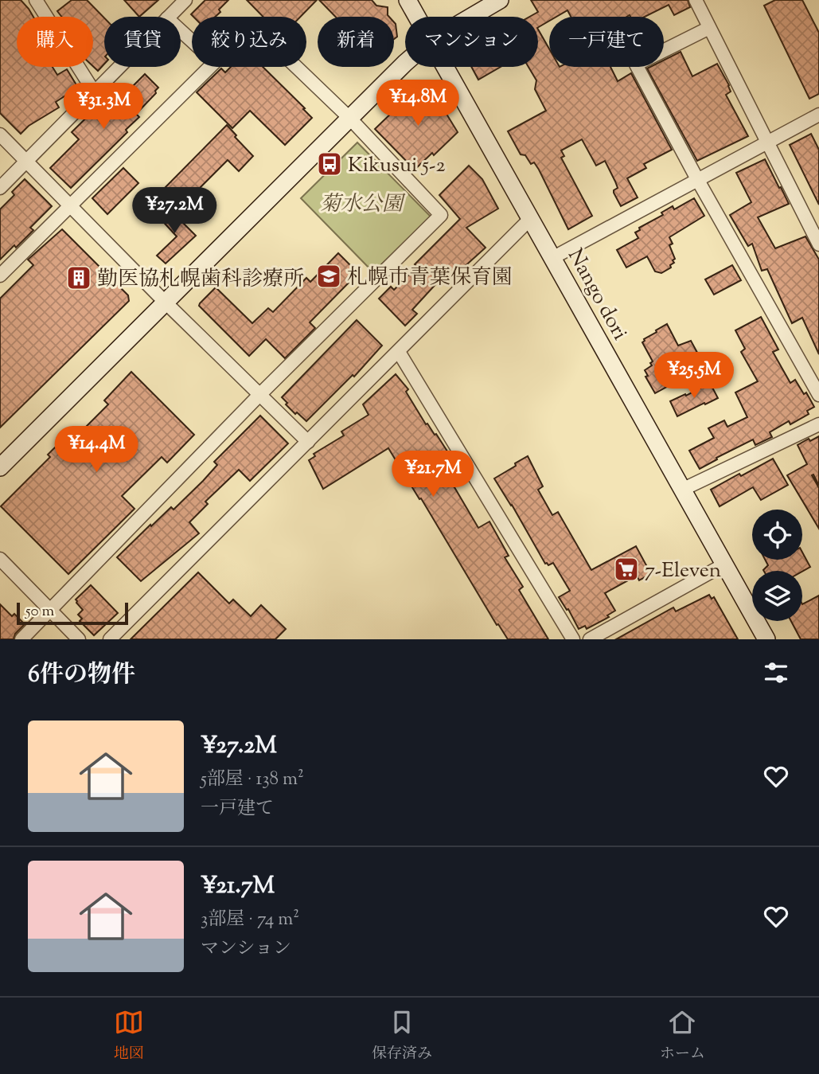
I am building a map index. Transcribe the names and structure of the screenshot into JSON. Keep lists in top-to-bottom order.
{
  "streets": {
    "street": ["Nango dori"]
  },
  "parks": ["菊水公園"],
  "places": {
    "bus stop": ["Kikusui 5-2"],
    "school or university": ["札幌市青葉保育園"],
    "building": ["勤医協札幌歯科診療所"],
    "supermarket": ["7-Eleven"]
  },
  "scale_bar": "50 m",
  "page": {
    "chip": [
      "購入",
      "賃貸",
      "絞り込み",
      "新着",
      "マンション",
      "一戸建て"
    ],
    "price": [
      "¥14.8M",
      "¥31.3M",
      "¥27.2M",
      "¥25.5M",
      "¥14.4M",
      "¥21.7M"
    ],
    "scale": "50 m",
    "heading": "6件の物件",
    "list": [
      {
        "name": "¥27.2M",
        "note": "5部屋 · 138 m² · 一戸建て"
      },
      {
        "name": "¥21.7M",
        "note": "3部屋 · 74 m² · マンション"
      }
    ],
    "tabs": ["地図", "保存済み", "ホーム"]
  }
}
